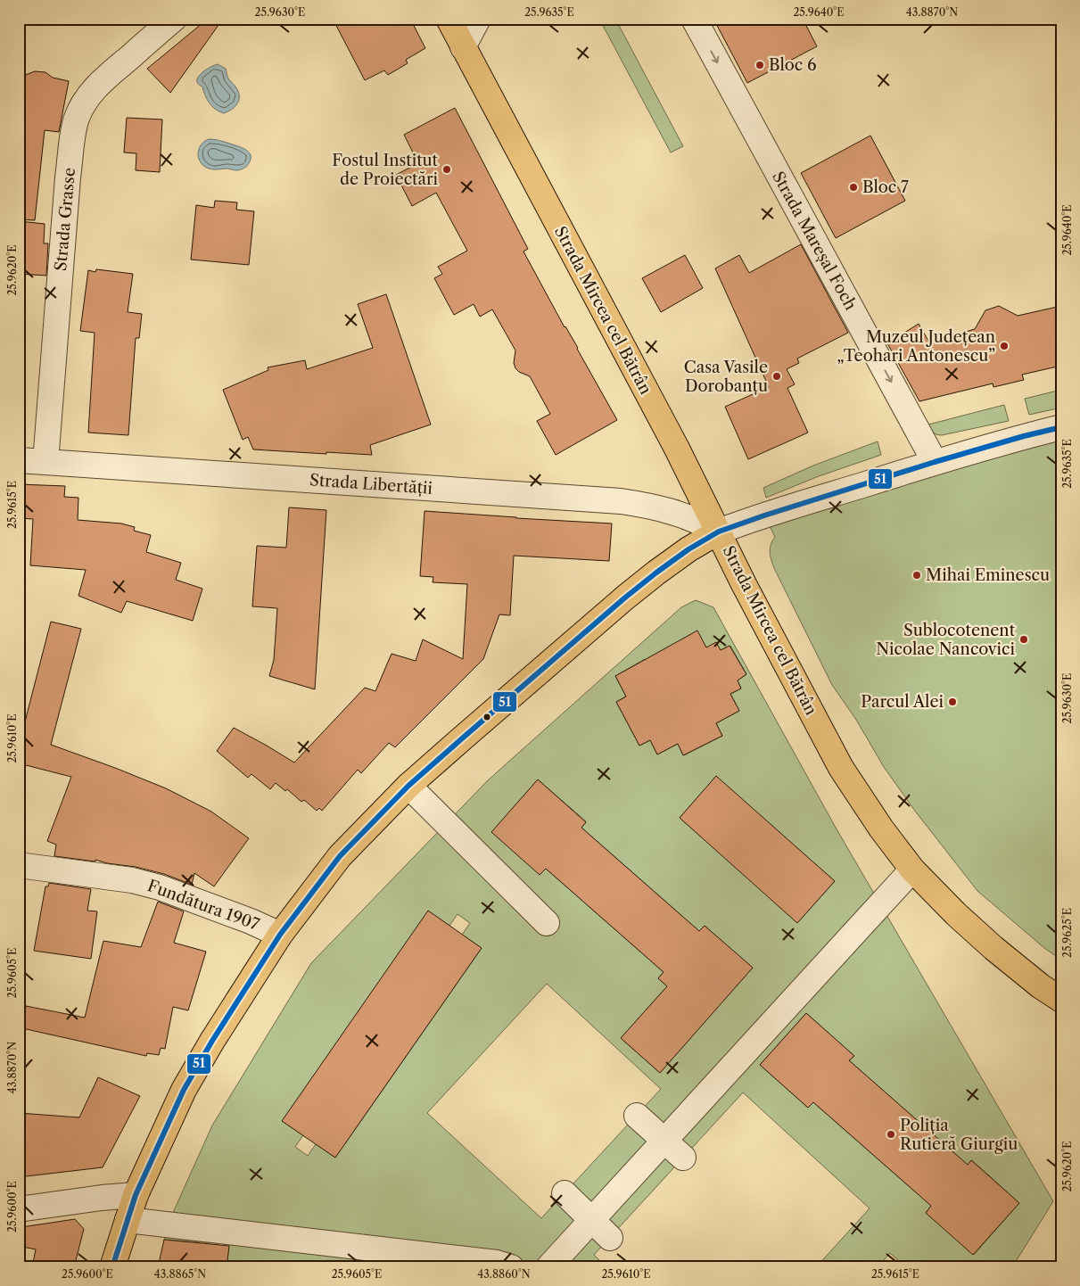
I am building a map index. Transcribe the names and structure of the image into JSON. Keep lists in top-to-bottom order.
{
  "streets": {
    "main road": ["Strada Mircea cel Bătrân"],
    "street": [
      "Strada Grasse",
      "Strada Mareșal Foch",
      "Strada Libertății",
      "Fundătura 1907"
    ]
  },
  "crossings": [
    ["Strada Grasse", "Strada Libertății"],
    ["Strada Mircea cel Bătrân", "Strada Libertății"]
  ],
  "one_way": ["Strada Mareșal Foch"],
  "places": [
    "Bloc 6",
    "Fostul Institut de Proiectări",
    "Bloc 7",
    "Muzeul Județean „Teohari Antonescu”",
    "Casa Vasile Dorobanțu",
    "Mihai Eminescu",
    "Sublocotenent Nicolae Nancovici",
    "Parcul Alei",
    "Poliția Rutieră Giurgiu"
  ],
  "lines": ["transit line 51"],
  "coordinates": [
    "25.9630°E",
    "25.9635°E",
    "25.9640°E",
    "43.8870°N",
    "25.9620°E",
    "25.9615°E",
    "25.9610°E",
    "25.9625°E",
    "25.9605°E",
    "25.9600°E",
    "43.8865°N",
    "43.8860°N"
  ]
}
